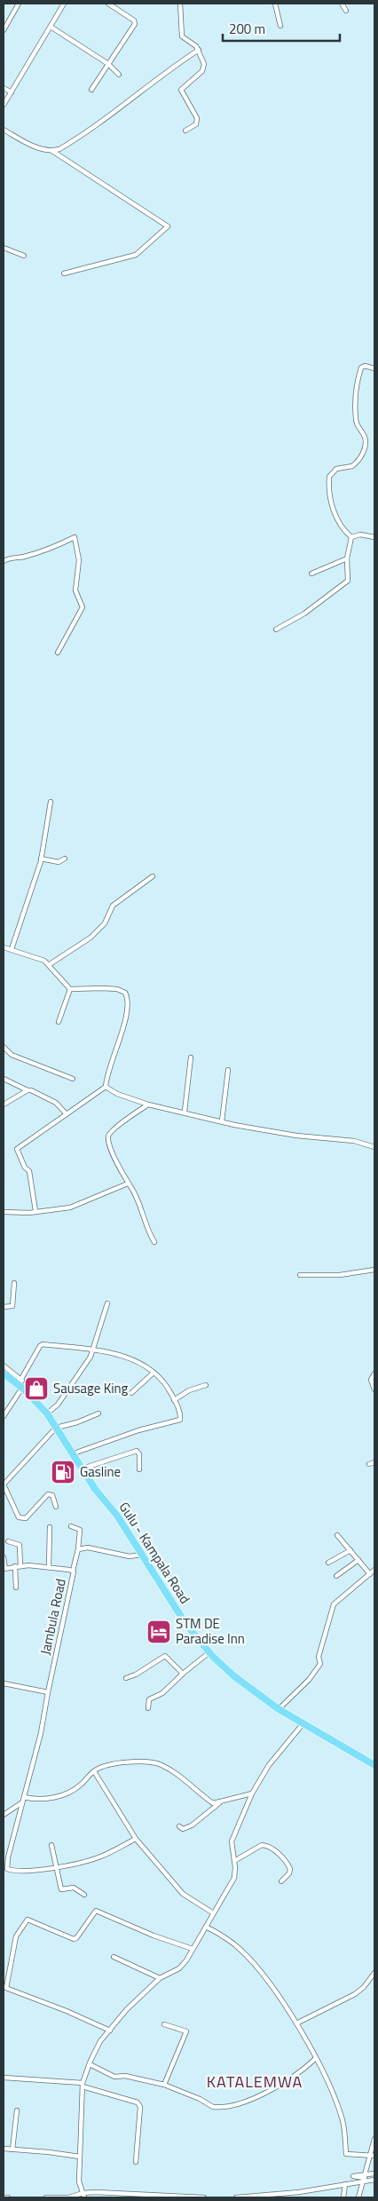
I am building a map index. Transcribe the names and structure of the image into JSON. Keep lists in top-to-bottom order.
{
  "streets": {
    "main road": ["Gulu - Kampala Road"],
    "street": ["Jambula Road"]
  },
  "districts": ["KATALEMWA"],
  "places": {
    "shop": ["Sausage King"],
    "fuel station": ["Gasline"],
    "hotel": ["STM DE Paradise Inn"]
  },
  "scale_bar": "200 m"
}
